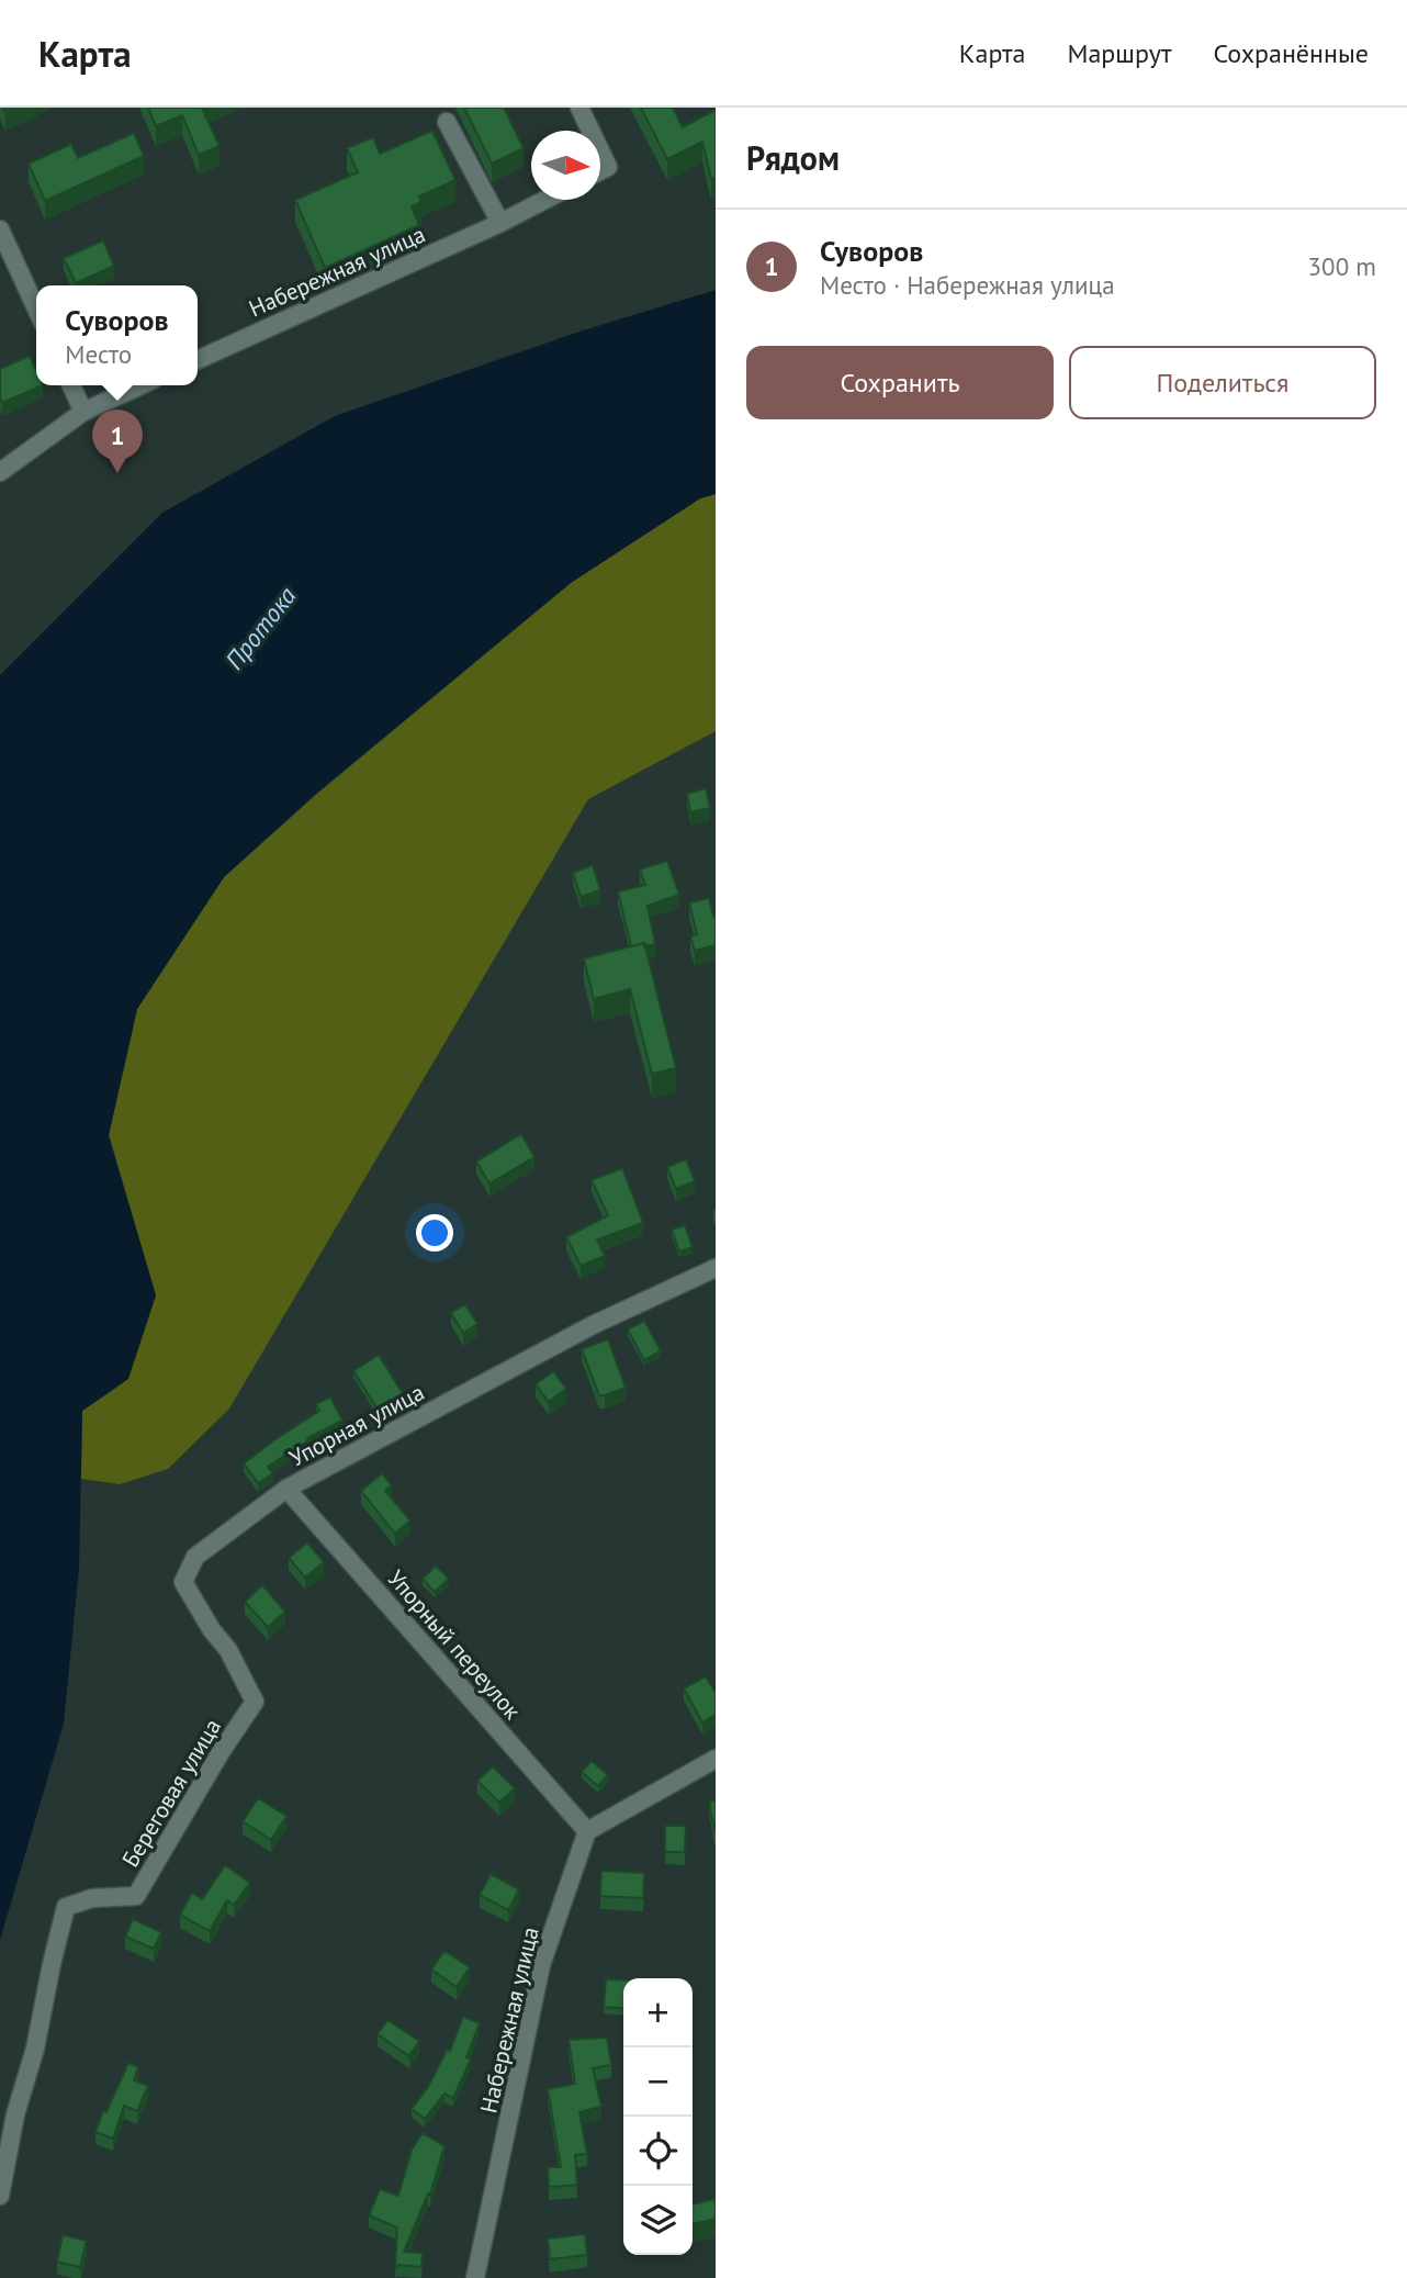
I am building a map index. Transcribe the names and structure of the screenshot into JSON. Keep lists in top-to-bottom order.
{
  "streets": {
    "street": [
      "Набережная улица",
      "Упорная улица",
      "Упорный переулок",
      "Береговая улица"
    ]
  },
  "crossings": [
    ["Набережная улица", "Упорный переулок"],
    ["Упорная улица", "Упорный переулок"],
    ["Упорная улица", "Береговая улица"]
  ],
  "water": ["Протока"],
  "north": "right",
  "page": {
    "header": "Карта",
    "nav": ["Карта", "Маршрут", "Сохранённые"],
    "heading": "Рядом",
    "list": [
      {
        "mark": "1",
        "name": "Суворов",
        "note": "Место · Набережная улица",
        "value": "300 m"
      }
    ],
    "popup": ["Суворов", "Место"],
    "buttons": ["Сохранить", "Поделиться"],
    "pins": "1",
    "map_buttons": ["+", "−"]
  }
}
